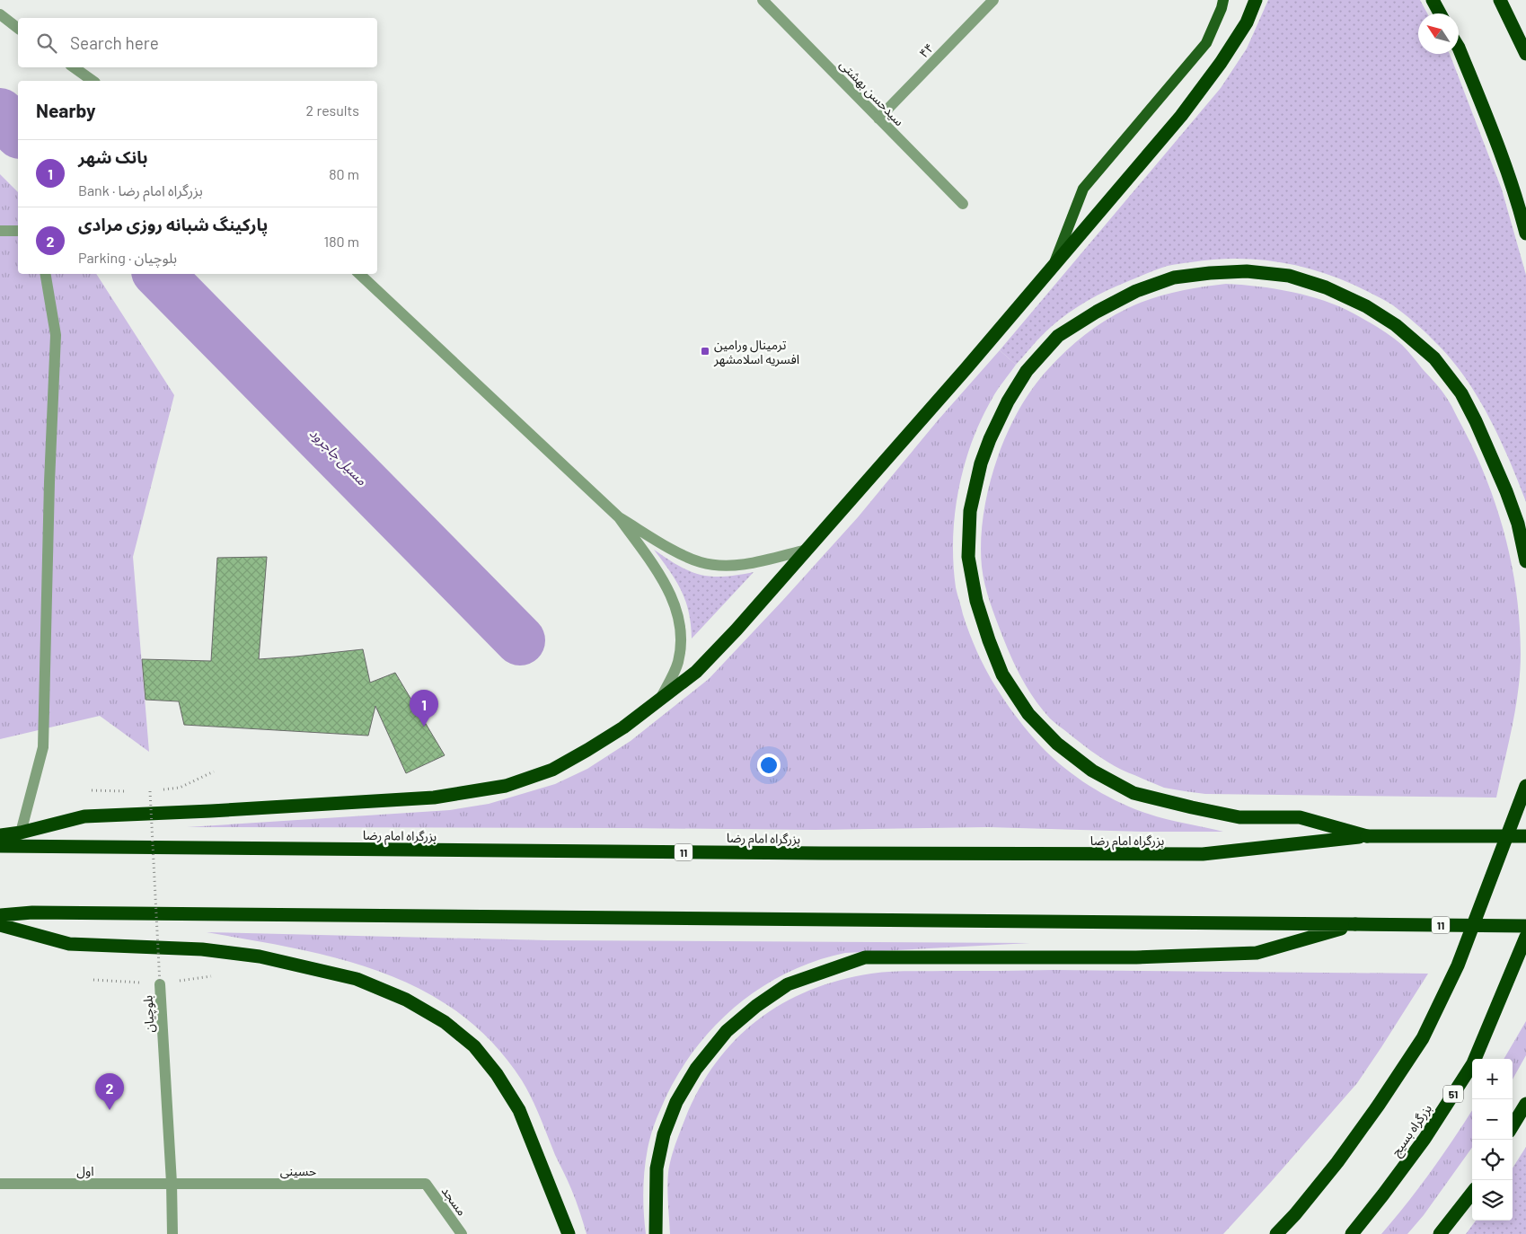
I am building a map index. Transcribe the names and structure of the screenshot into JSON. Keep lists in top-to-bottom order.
{
  "streets": {
    "highway": [
      "بزرگراه امام رضا",
      "11",
      "51",
      "بزرگراه بسیج"
    ],
    "street": [
      "۴۴",
      "سیدحسن بهشتی",
      "بلوچیان",
      "اول",
      "حسینی",
      "مسجد"
    ]
  },
  "crossings": [
    ["۴۴", "سیدحسن بهشتی"],
    ["بلوچیان", "اول"],
    ["بلوچیان", "حسینی"],
    ["اول", "حسینی"],
    ["حسینی", "مسجد"]
  ],
  "water": ["مسیل جاجرود"],
  "places": {
    "transit": ["ترمینال ورامین افسریه اسلامشهر"]
  },
  "north": "top left",
  "page": {
    "search": "Search here",
    "heading": ["Nearby", "2 results"],
    "list": [
      {
        "mark": "1",
        "name": "بانک شهر",
        "note": "Bank · بزرگراه امام رضا",
        "value": "80 m"
      },
      {
        "mark": "2",
        "name": "پارکینگ شبانه روزی مرادی",
        "note": "Parking · بلوچیان",
        "value": "180 m"
      }
    ],
    "pins": ["1", "2"],
    "map_buttons": ["+", "−"]
  }
}
